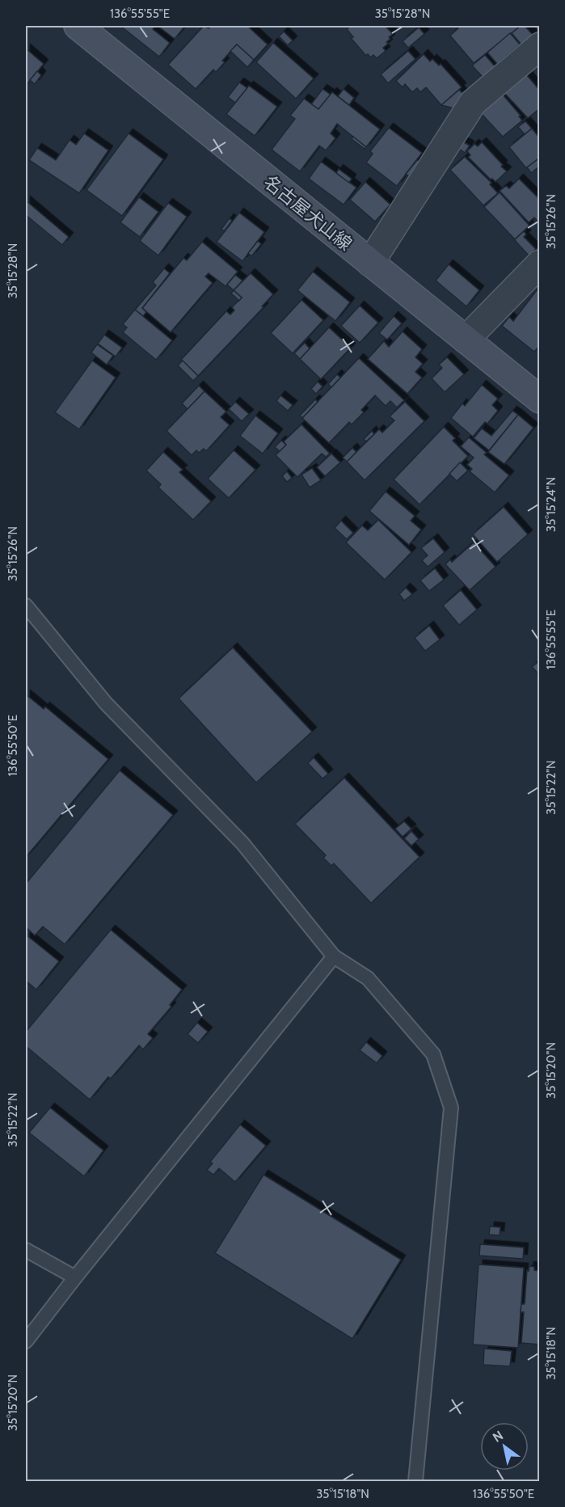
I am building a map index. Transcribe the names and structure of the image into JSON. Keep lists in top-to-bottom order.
{
  "streets": {
    "main road": ["名古屋犬山線"]
  },
  "north": "top left",
  "coordinates": [
    "136°55'55\"E",
    "35°15'28\"N",
    "35°15'26\"N",
    "35°15'24\"N",
    "136°55'50\"E",
    "35°15'22\"N",
    "35°15'20\"N",
    "35°15'18\"N"
  ]
}
